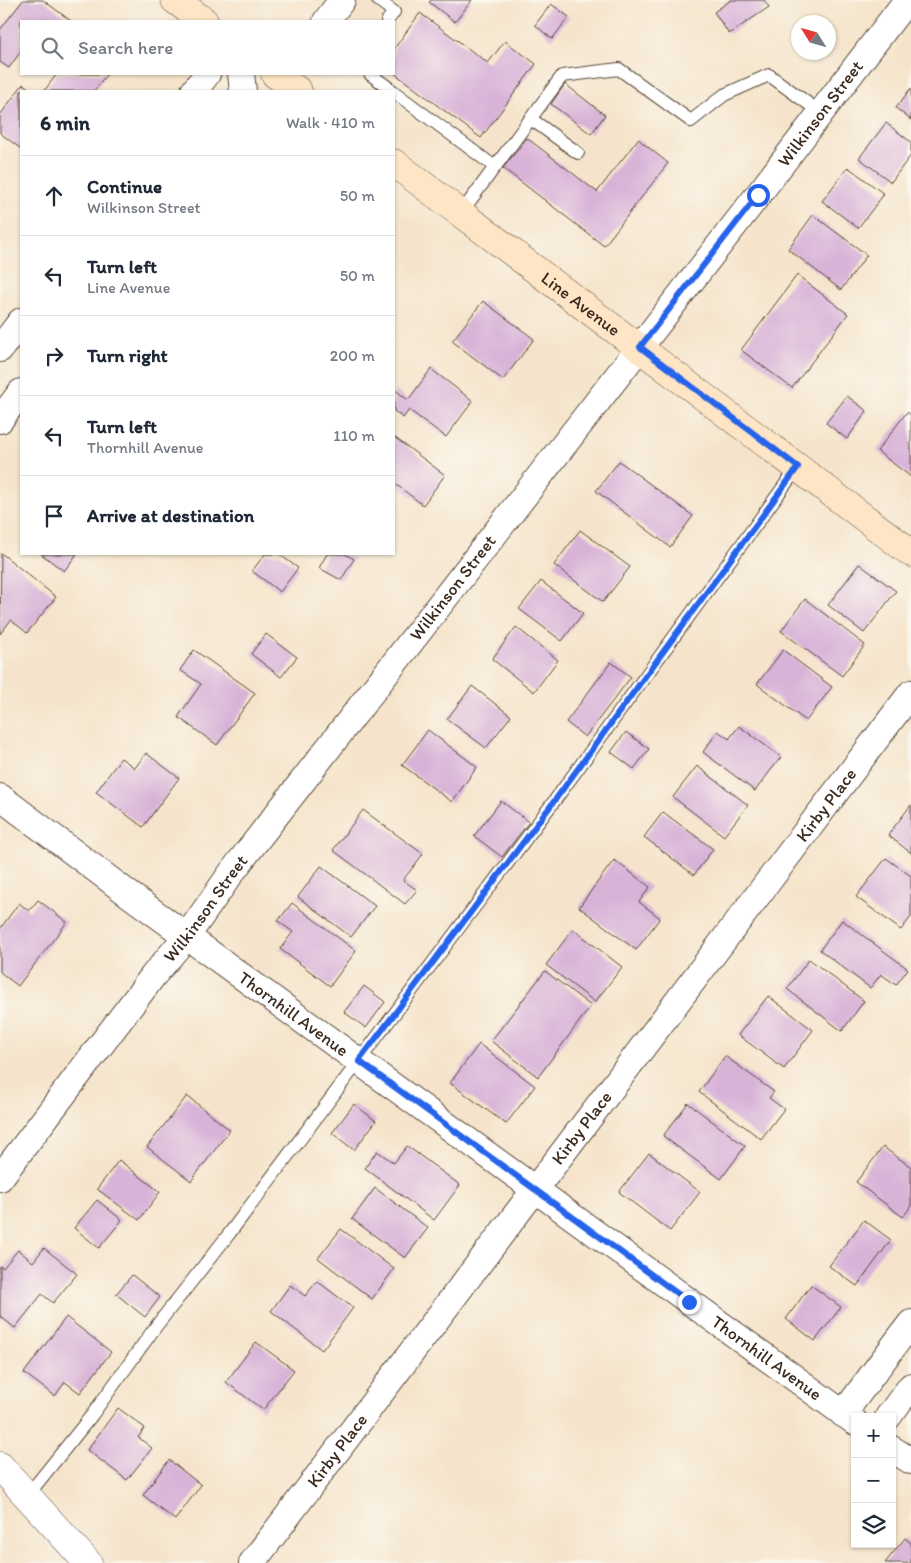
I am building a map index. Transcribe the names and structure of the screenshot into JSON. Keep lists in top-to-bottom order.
{
  "streets": {
    "main road": ["Line Avenue"],
    "street": ["Wilkinson Street", "Kirby Place", "Thornhill Avenue"]
  },
  "crossings": [
    ["Wilkinson Street", "Line Avenue"],
    ["Wilkinson Street", "Thornhill Avenue"],
    ["Kirby Place", "Thornhill Avenue"]
  ],
  "north": "top left",
  "page": {
    "search": "Search here",
    "heading": ["6 min", "Walk · 410 m"],
    "list": [
      ["Continue", "Wilkinson Street", "50 m"],
      ["Turn left", "Line Avenue", "50 m"],
      ["Turn right", "200 m"],
      ["Turn left", "Thornhill Avenue", "110 m"],
      "Arrive at destination"
    ],
    "map_buttons": ["+", "−"]
  }
}
